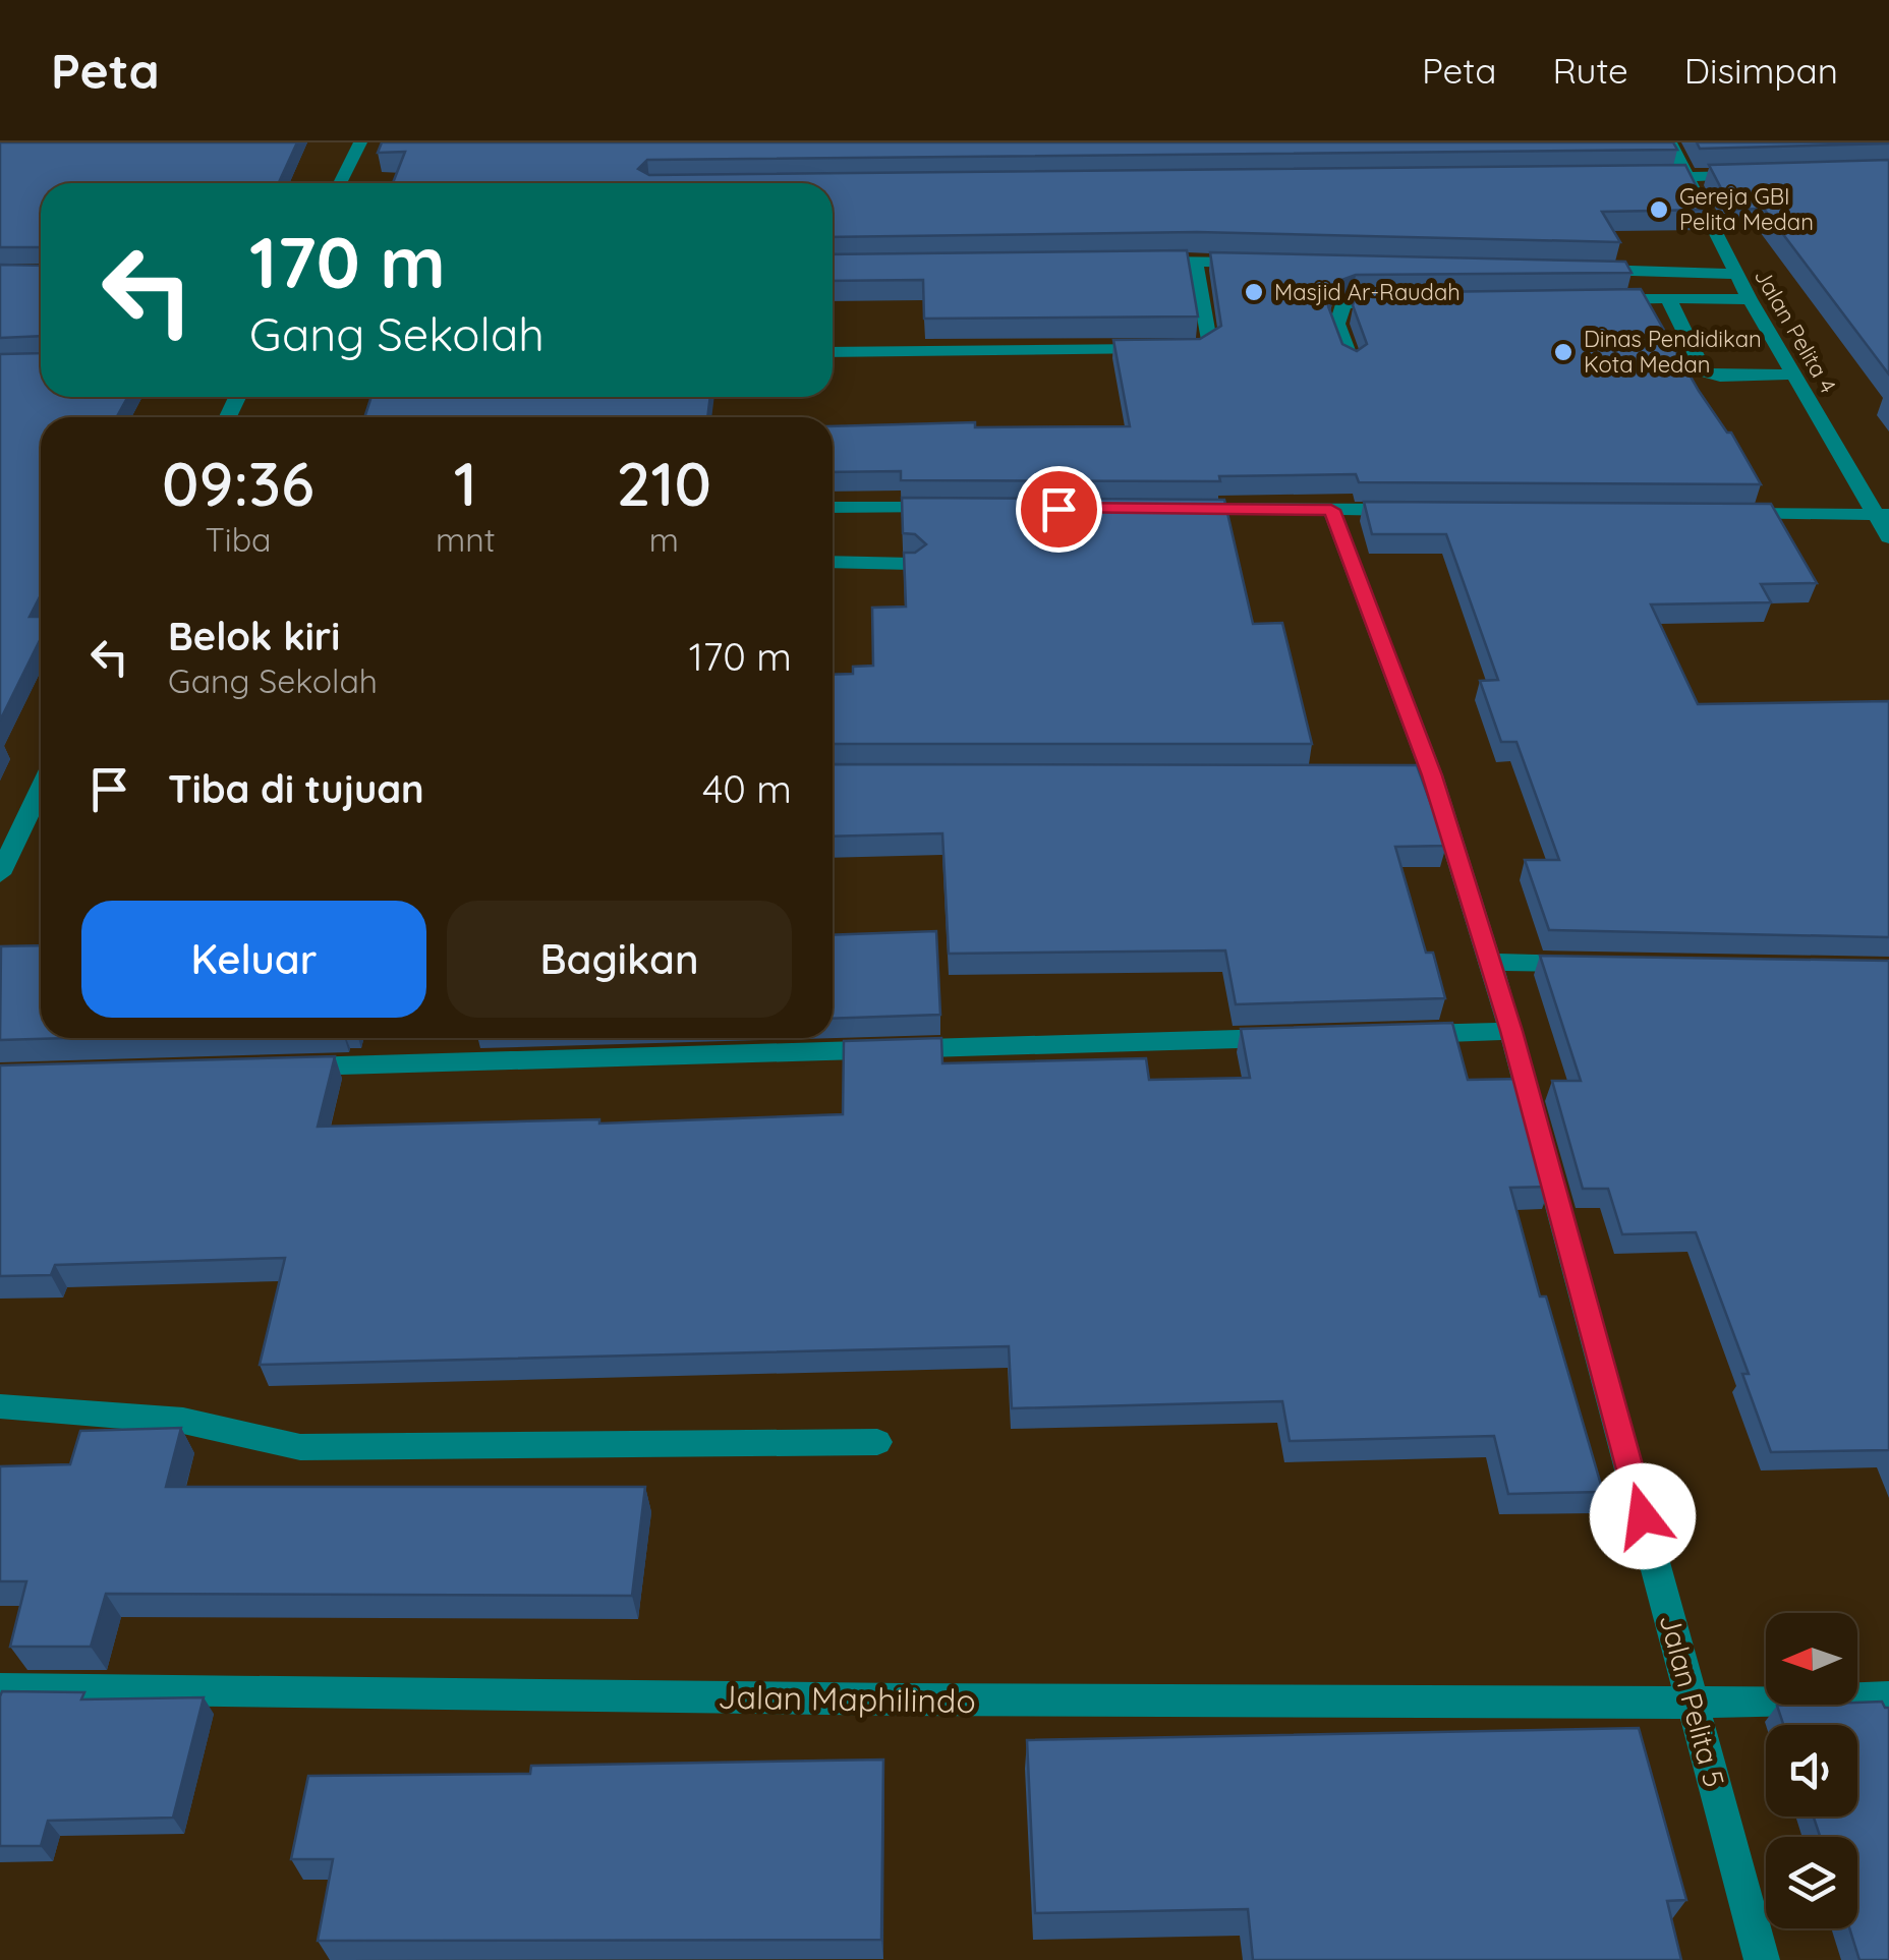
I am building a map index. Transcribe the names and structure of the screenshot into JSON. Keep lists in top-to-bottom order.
{
  "streets": {
    "street": ["Jalan Pelita 4", "Jalan Maphilindo", "Jalan Pelita 5"]
  },
  "crossings": [
    ["Jalan Maphilindo", "Jalan Pelita 5"]
  ],
  "places": ["Gereja GBI Pelita Medan", "Masjid Ar-Raudah", "Dinas Pendidikan Kota Medan"],
  "north": "left",
  "page": {
    "header": "Peta",
    "nav": ["Peta", "Rute", "Disimpan"],
    "turn": ["170 m", "Gang Sekolah"],
    "eta": [
      "09:36",
      "Tiba",
      "1",
      "mnt",
      "210",
      "m"
    ],
    "list": [
      {
        "name": "Belok kiri",
        "note": "Gang Sekolah",
        "value": "170 m"
      },
      {
        "name": "Tiba di tujuan",
        "value": "40 m"
      }
    ],
    "buttons": ["Keluar", "Bagikan"]
  }
}
